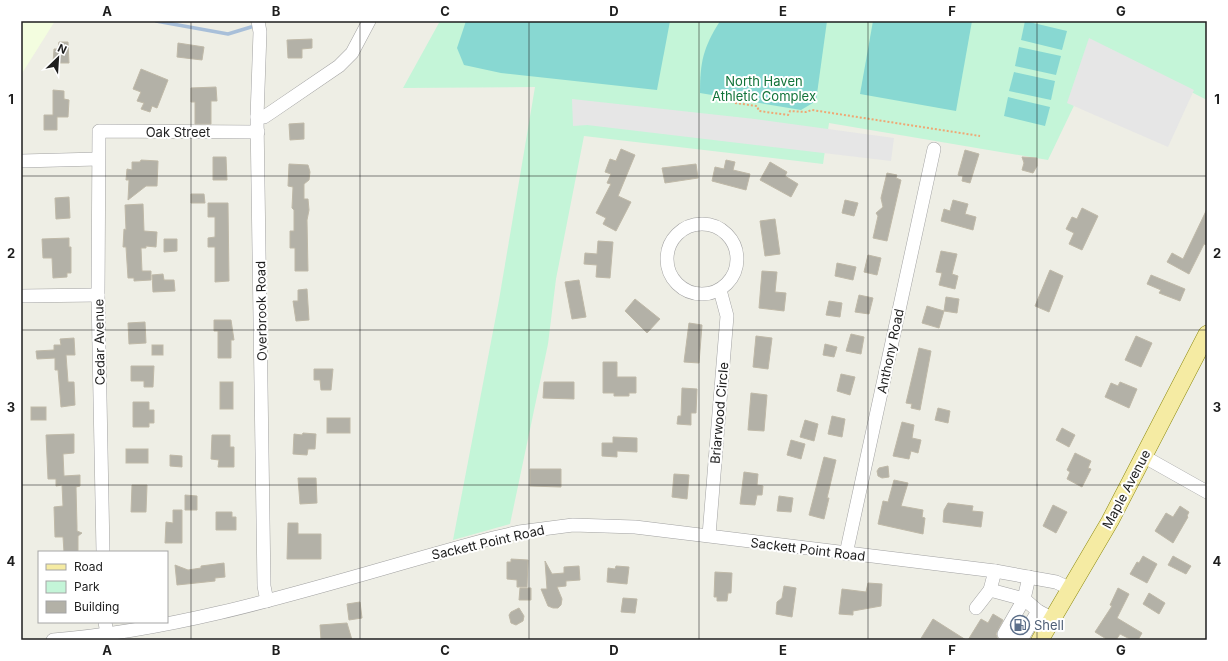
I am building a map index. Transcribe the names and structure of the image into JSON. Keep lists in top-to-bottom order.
{
  "streets": {
    "main road": ["Maple Avenue"],
    "street": [
      "Oak Street",
      "Overbrook Road",
      "Cedar Avenue",
      "Anthony Road",
      "Briarwood Circle",
      "Sackett Point Road"
    ]
  },
  "crossings": [
    ["Oak Street", "Overbrook Road"],
    ["Oak Street", "Cedar Avenue"],
    ["Overbrook Road", "Sackett Point Road"],
    ["Anthony Road", "Sackett Point Road"],
    ["Briarwood Circle", "Sackett Point Road"],
    ["Maple Avenue", "Sackett Point Road"]
  ],
  "parks": ["North Haven Athletic Complex"],
  "places": {
    "fuel station": ["Shell"]
  },
  "legend": ["Road", "Park", "Building"],
  "north": "top right",
  "grid": {
    "columns": [
      "A",
      "B",
      "C",
      "D",
      "E",
      "F",
      "G"
    ],
    "rows": [
      "1",
      "2",
      "3",
      "4"
    ]
  }
}
